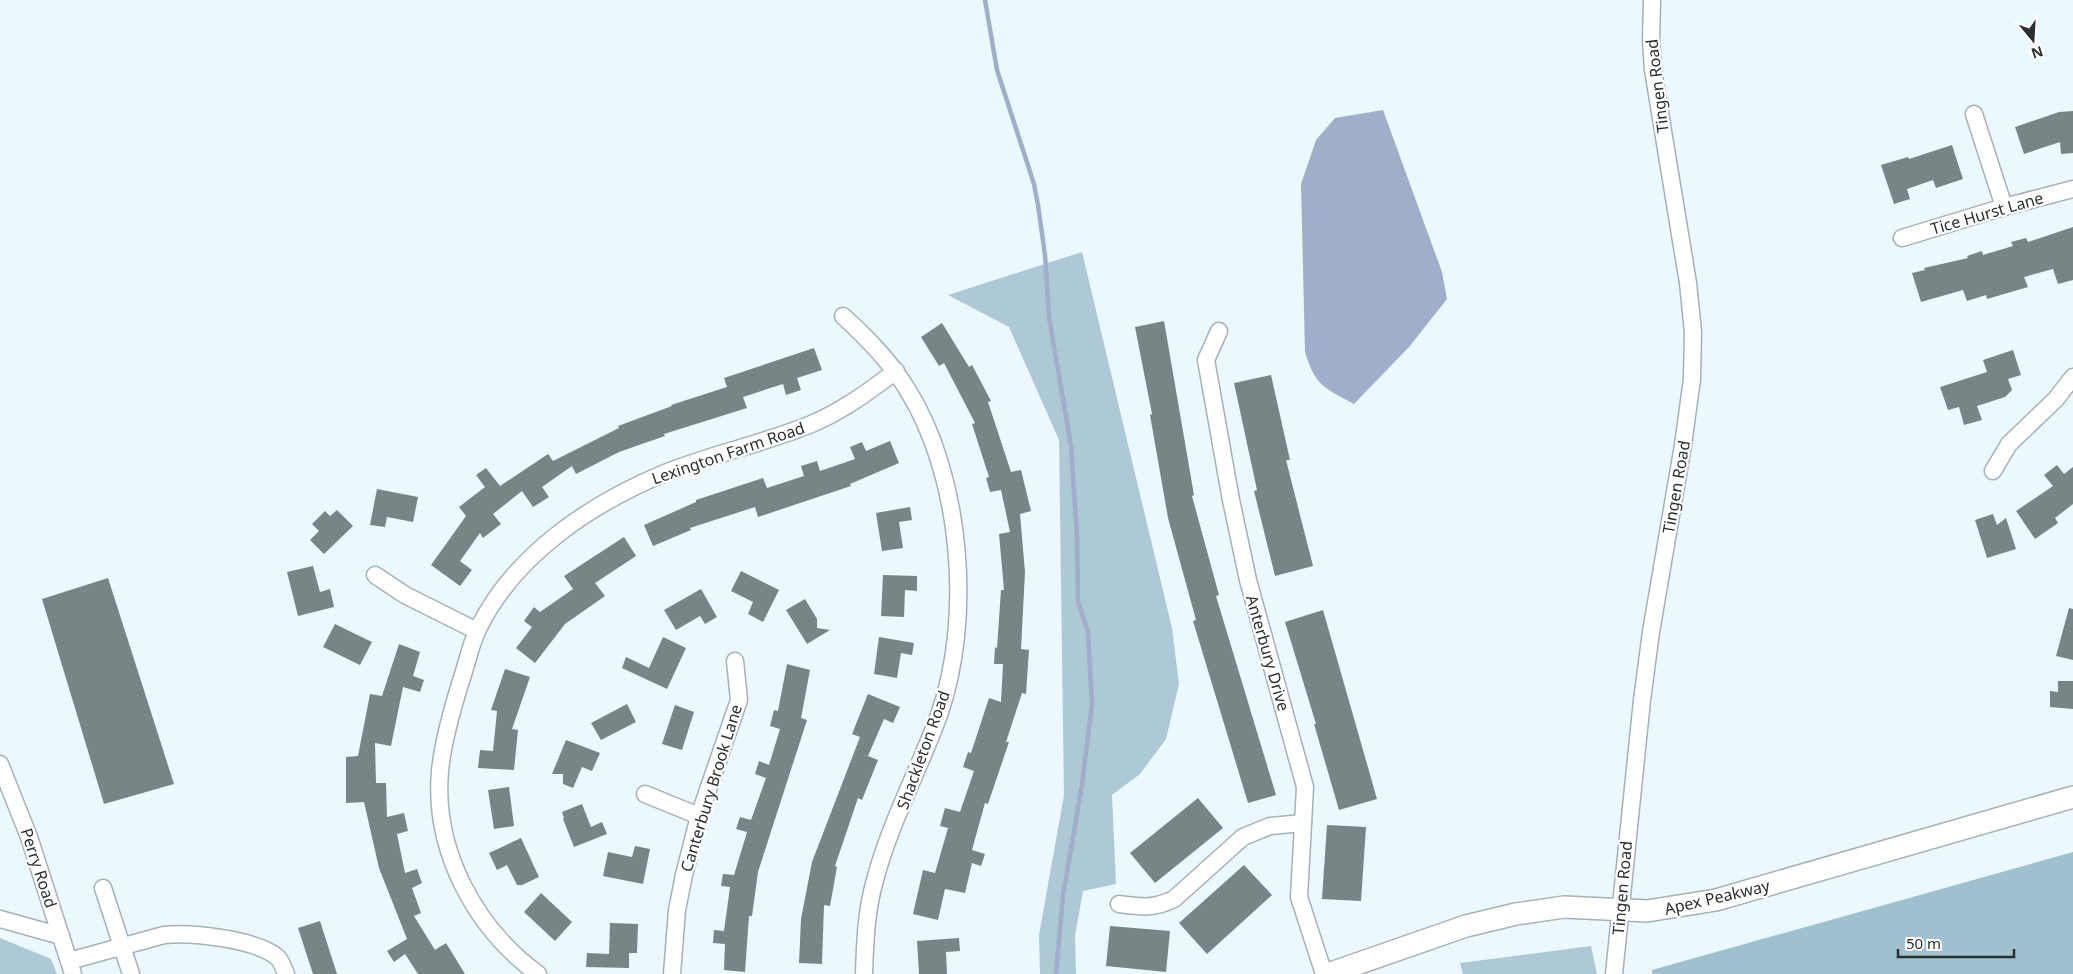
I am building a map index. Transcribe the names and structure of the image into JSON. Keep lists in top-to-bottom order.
{
  "streets": {
    "main road": ["Apex Peakway"],
    "street": [
      "Tingen Road",
      "Tice Hurst Lane",
      "Lexington Farm Road",
      "Anterbury Drive",
      "Shackleton Road",
      "Canterbury Brook Lane",
      "Perry Road"
    ]
  },
  "crossings": [
    ["Tingen Road", "Apex Peakway"],
    ["Lexington Farm Road", "Shackleton Road"]
  ],
  "scale_bar": "50 m",
  "north": "bottom"
}
